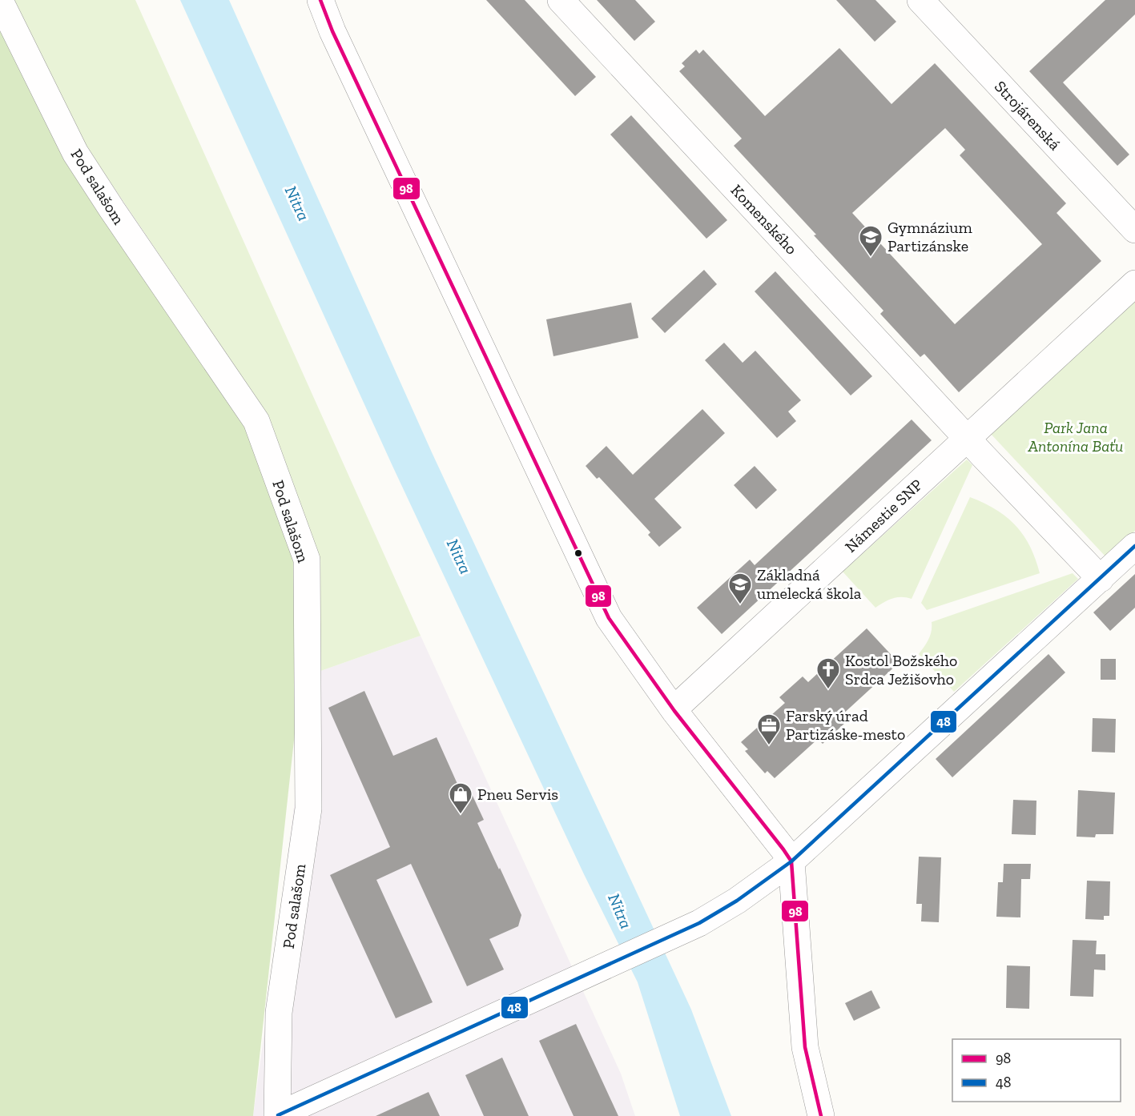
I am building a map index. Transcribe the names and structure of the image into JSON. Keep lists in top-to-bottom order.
{
  "streets": {
    "street": [
      "Strojárenská",
      "Pod salašom",
      "Komenského",
      "Námestie SNP"
    ]
  },
  "crossings": [
    ["Komenského", "Námestie SNP"]
  ],
  "water": ["Nitra"],
  "parks": ["Park Jana Antonína Baťu"],
  "places": {
    "school or university": ["Gymnázium Partizánske", "Základná umelecká škola"],
    "church": ["Kostol Božského Srdca Ježišovho"],
    "office": ["Farský úrad Partizáske-mesto"],
    "shop": ["Pneu Servis"]
  },
  "lines": ["transit line 98", "transit line 48"],
  "legend": ["98", "48"]
}
